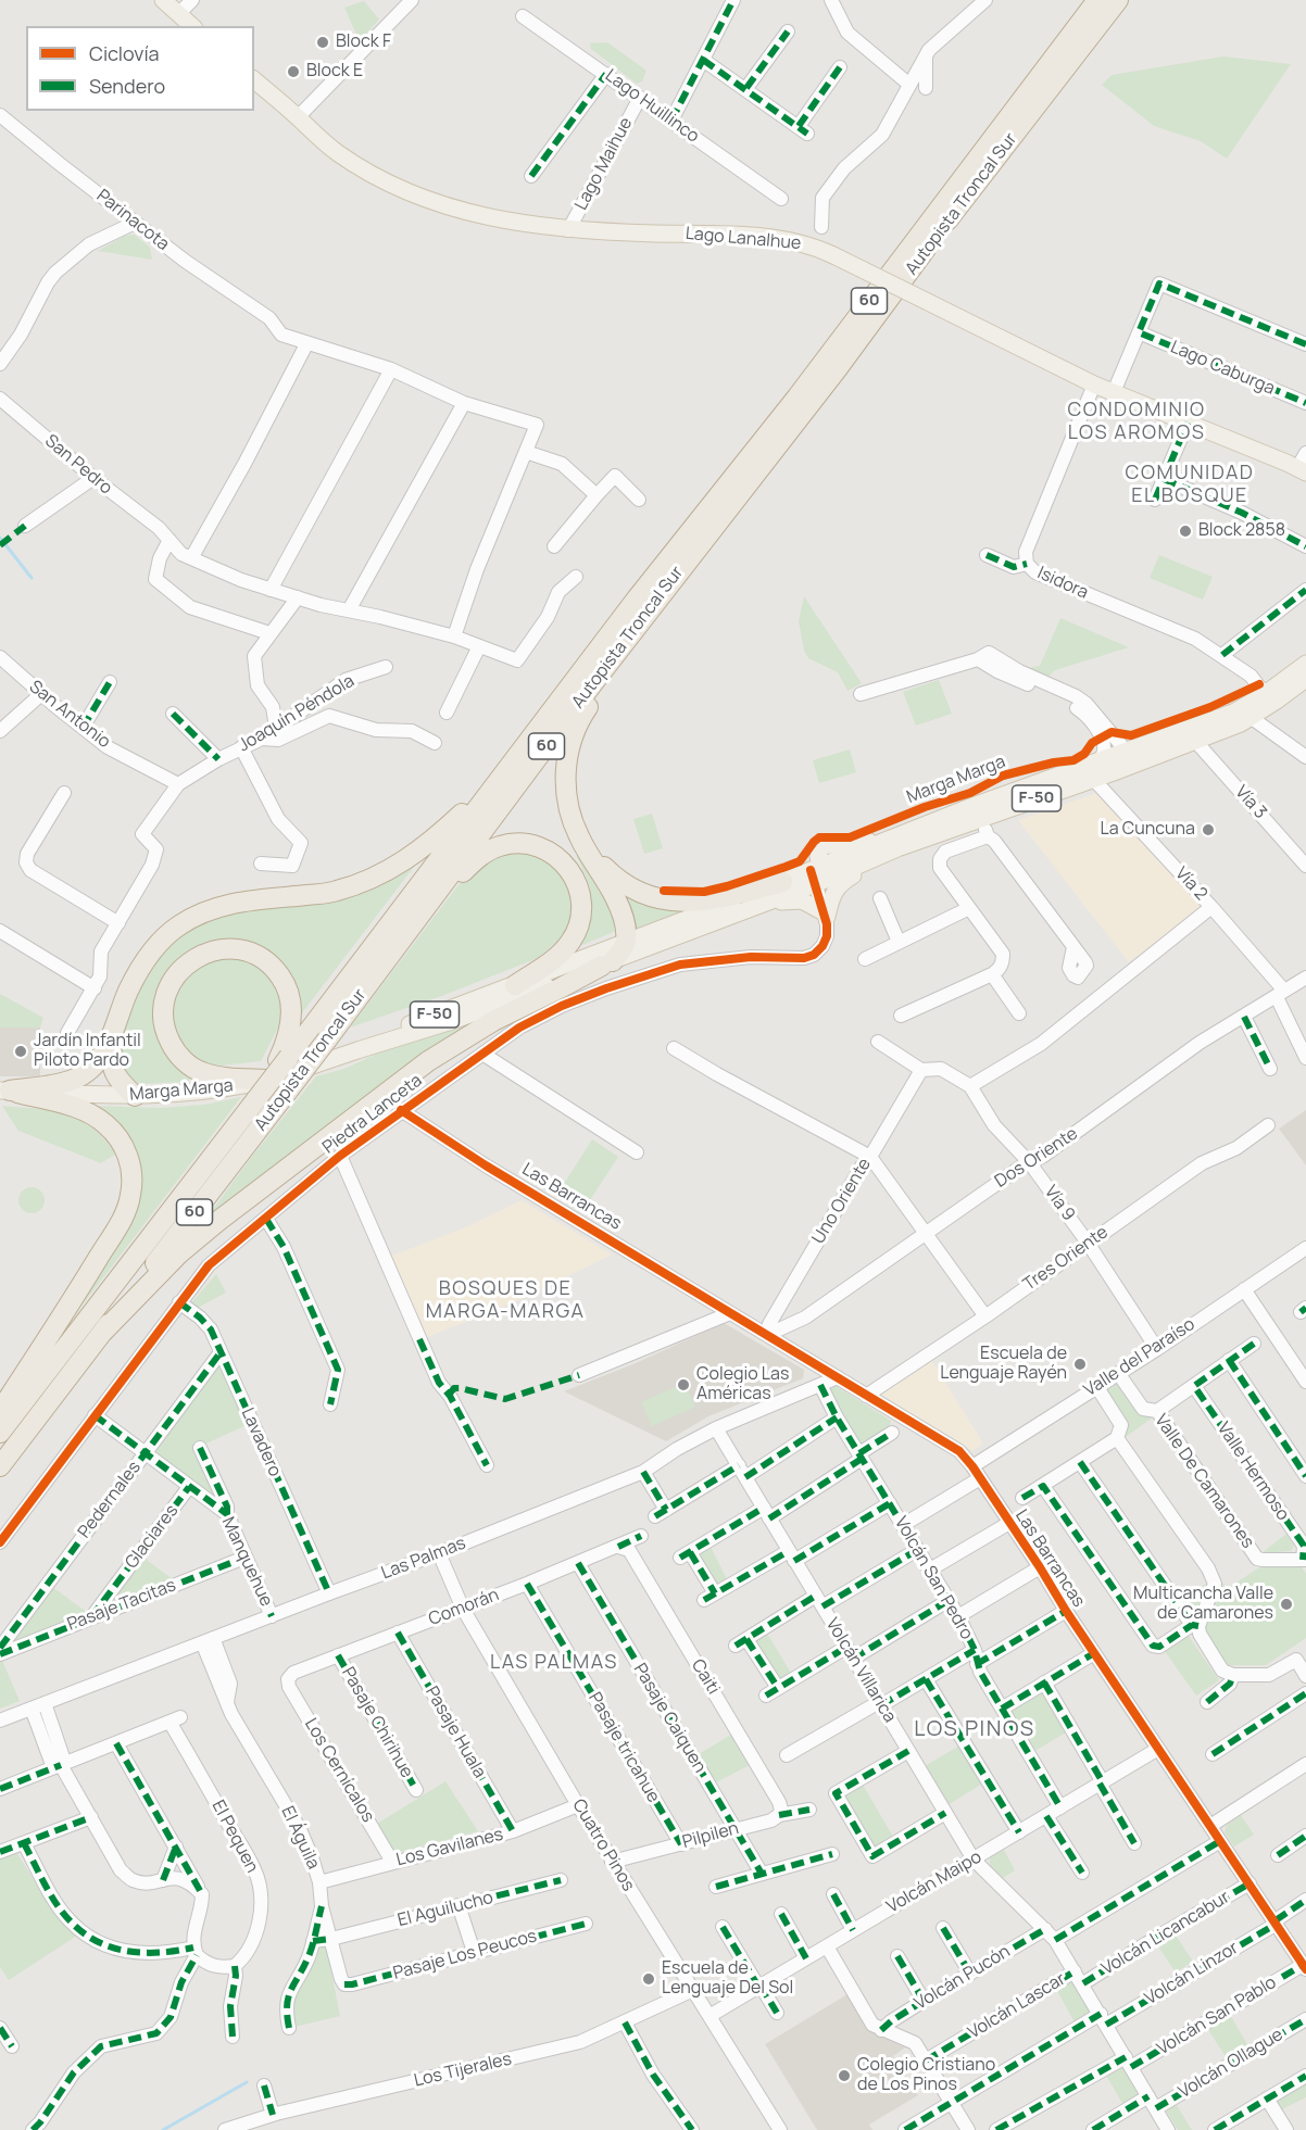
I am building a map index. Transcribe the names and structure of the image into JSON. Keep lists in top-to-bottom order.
{
  "streets": {
    "highway": ["Autopista Troncal Sur", "60"],
    "main road": ["Lago Lanalhue", "Marga Marga", "F-50"],
    "street": [
      "Lago Huillinco",
      "Lago Maihue",
      "Parinacota",
      "Lago Caburga",
      "San Pedro",
      "Isidora",
      "Joaquín Péndola",
      "San Antonio",
      "Vía 3",
      "Vía 2",
      "Piedra Lanceta",
      "Dos Oriente",
      "Las Barrancas",
      "Uno Oriente",
      "Vía 9",
      "Tres Oriente",
      "Valle del Paraíso",
      "Lavadero",
      "Valle Hermoso",
      "Valle De Camarones",
      "Pedernales",
      "Glaciares",
      "Las Palmas",
      "Manquehue",
      "Volcán San Pedro",
      "Pasaje Tacitas",
      "Comorán",
      "Volcán Villarica",
      "Caiti",
      "Pasaje Caiquen",
      "Pasaje Chirihue",
      "Pasaje Huala",
      "Pasaje tricahue",
      "Los Cernícalos",
      "Pilpilen",
      "El Pequen",
      "El Águila",
      "Cuatro Pinos",
      "Los Gavilanes",
      "Volcán Maipo",
      "El Aguilucho",
      "Volcán Licancabur",
      "Pasaje Los Peucos",
      "Volcán Linzor",
      "Volcán Pucón",
      "Volcán Lascar",
      "Volcán San Pablo",
      "Volcán Ollague",
      "Los Tijerales"
    ]
  },
  "crossings": [
    ["Lago Huillinco", "Lago Maihue"],
    ["Lago Maihue", "Lago Lanalhue"],
    ["Lago Lanalhue", "Isidora"],
    ["Isidora", "Marga Marga"],
    ["Joaquín Péndola", "San Antonio"],
    ["Marga Marga", "Vía 3"],
    ["Marga Marga", "Vía 2"],
    ["Vía 2", "Dos Oriente"],
    ["Piedra Lanceta", "Las Barrancas"],
    ["Piedra Lanceta", "Lavadero"],
    ["Piedra Lanceta", "Manquehue"],
    ["Dos Oriente", "Las Barrancas"],
    ["Dos Oriente", "Uno Oriente"],
    ["Dos Oriente", "Vía 9"],
    ["Las Barrancas", "Uno Oriente"],
    ["Las Barrancas", "Tres Oriente"],
    ["Las Barrancas", "Valle del Paraíso"],
    ["Las Barrancas", "Las Palmas"],
    ["Las Barrancas", "Volcán Maipo"],
    ["Las Barrancas", "Volcán Licancabur"],
    ["Las Barrancas", "Volcán Linzor"],
    ["Las Barrancas", "Volcán Pucón"],
    ["Las Barrancas", "Volcán San Pablo"],
    ["Uno Oriente", "Vía 9"],
    ["Vía 9", "Tres Oriente"],
    ["Vía 9", "Valle del Paraíso"],
    ["Valle del Paraíso", "Valle De Camarones"],
    ["Valle del Paraíso", "Volcán San Pedro"],
    ["Lavadero", "Pedernales"],
    ["Lavadero", "Las Palmas"],
    ["Valle Hermoso", "Valle De Camarones"],
    ["Pedernales", "Manquehue"],
    ["Glaciares", "Manquehue"],
    ["Glaciares", "Pasaje Tacitas"],
    ["Las Palmas", "Manquehue"],
    ["Las Palmas", "Volcán San Pedro"],
    ["Las Palmas", "Volcán Villarica"],
    ["Las Palmas", "El Águila"],
    ["Las Palmas", "Cuatro Pinos"],
    ["Manquehue", "Pasaje Tacitas"],
    ["Volcán San Pedro", "Volcán Maipo"],
    ["Comorán", "Caiti"],
    ["Comorán", "Pasaje Caiquen"],
    ["Comorán", "Pasaje Chirihue"],
    ["Comorán", "Pasaje Huala"],
    ["Comorán", "Pasaje tricahue"],
    ["Comorán", "Los Cernícalos"],
    ["Comorán", "Cuatro Pinos"],
    ["Volcán Villarica", "Volcán Maipo"],
    ["Volcán Villarica", "Volcán Licancabur"],
    ["Volcán Villarica", "Volcán Linzor"],
    ["Volcán Villarica", "Volcán Pucón"],
    ["Volcán Villarica", "Volcán Lascar"],
    ["Volcán Villarica", "Volcán San Pablo"],
    ["Volcán Villarica", "Volcán Ollague"],
    ["Caiti", "Pilpilen"],
    ["Pasaje Caiquen", "Pilpilen"],
    ["Pasaje Huala", "Los Gavilanes"],
    ["Pasaje tricahue", "Pilpilen"],
    ["Los Cernícalos", "Los Gavilanes"],
    ["Pilpilen", "Cuatro Pinos"],
    ["El Águila", "Los Gavilanes"],
    ["El Águila", "El Aguilucho"],
    ["El Águila", "Pasaje Los Peucos"],
    ["Cuatro Pinos", "Los Gavilanes"],
    ["Cuatro Pinos", "Volcán Maipo"],
    ["Cuatro Pinos", "Los Tijerales"]
  ],
  "districts": [
    "CONDOMINIO LOS AROMOS",
    "COMUNIDAD EL BOSQUE",
    "BOSQUES DE MARGA-MARGA",
    "LAS PALMAS",
    "LOS PINOS"
  ],
  "places": [
    "Block F",
    "Block E",
    "Block 2858",
    "La Cuncuna",
    "Jardín Infantil Piloto Pardo",
    "Escuela de Lenguaje Rayén",
    "Colegio Las Américas",
    "Multicancha Valle de Camarones",
    "Escuela de Lenguaje Del Sol",
    "Colegio Cristiano de Los Pinos"
  ],
  "legend": ["Ciclovía", "Sendero"]
}
